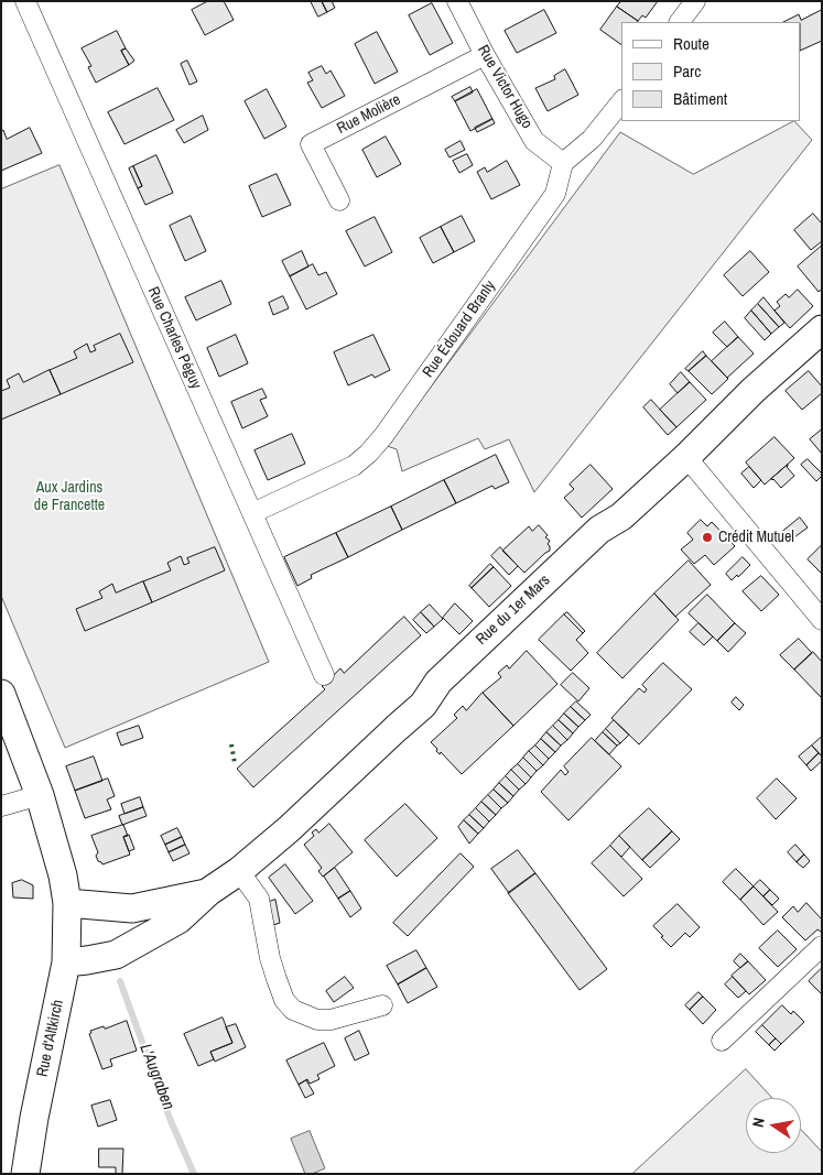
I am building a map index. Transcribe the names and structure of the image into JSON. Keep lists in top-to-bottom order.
{
  "streets": {
    "main road": ["Rue du 1er Mars", "Rue d'Altkirch"],
    "street": [
      "Rue Victor Hugo",
      "Rue Molière",
      "Rue Édouard Branly",
      "Rue Charles Péguy"
    ]
  },
  "crossings": [
    ["Rue Victor Hugo", "Rue Molière"],
    ["Rue Victor Hugo", "Rue Édouard Branly"],
    ["Rue Édouard Branly", "Rue Charles Péguy"],
    ["Rue du 1er Mars", "Rue d'Altkirch"]
  ],
  "water": ["L'Augraben"],
  "parks": ["Aux Jardins de Francette"],
  "places": ["Crédit Mutuel"],
  "legend": ["Route", "Parc", "Bâtiment"],
  "north": "left"
}
